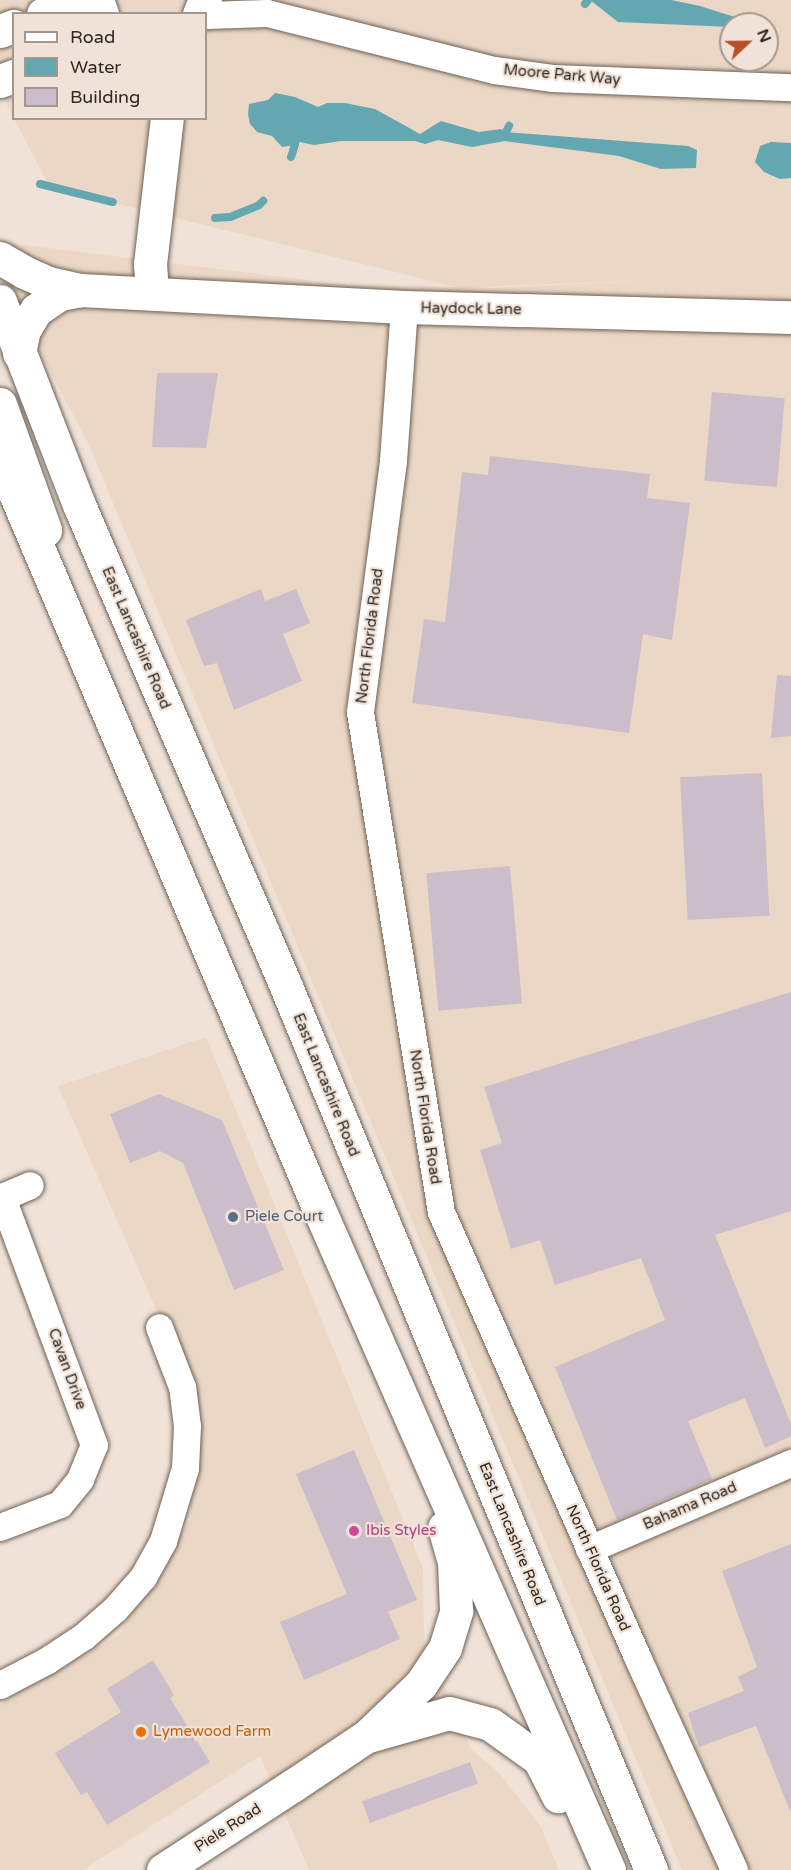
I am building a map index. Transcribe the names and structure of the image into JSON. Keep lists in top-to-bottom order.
{
  "streets": {
    "main road": ["Haydock Lane", "East Lancashire Road", "Piele Road"],
    "street": [
      "Moore Park Way",
      "North Florida Road",
      "Cavan Drive",
      "Bahama Road"
    ]
  },
  "crossings": [
    ["Haydock Lane", "North Florida Road"],
    ["Haydock Lane", "East Lancashire Road"],
    ["North Florida Road", "Bahama Road"]
  ],
  "places": ["Piele Court", "Ibis Styles", "Lymewood Farm"],
  "legend": ["Road", "Water", "Building"],
  "north": "right"
}
